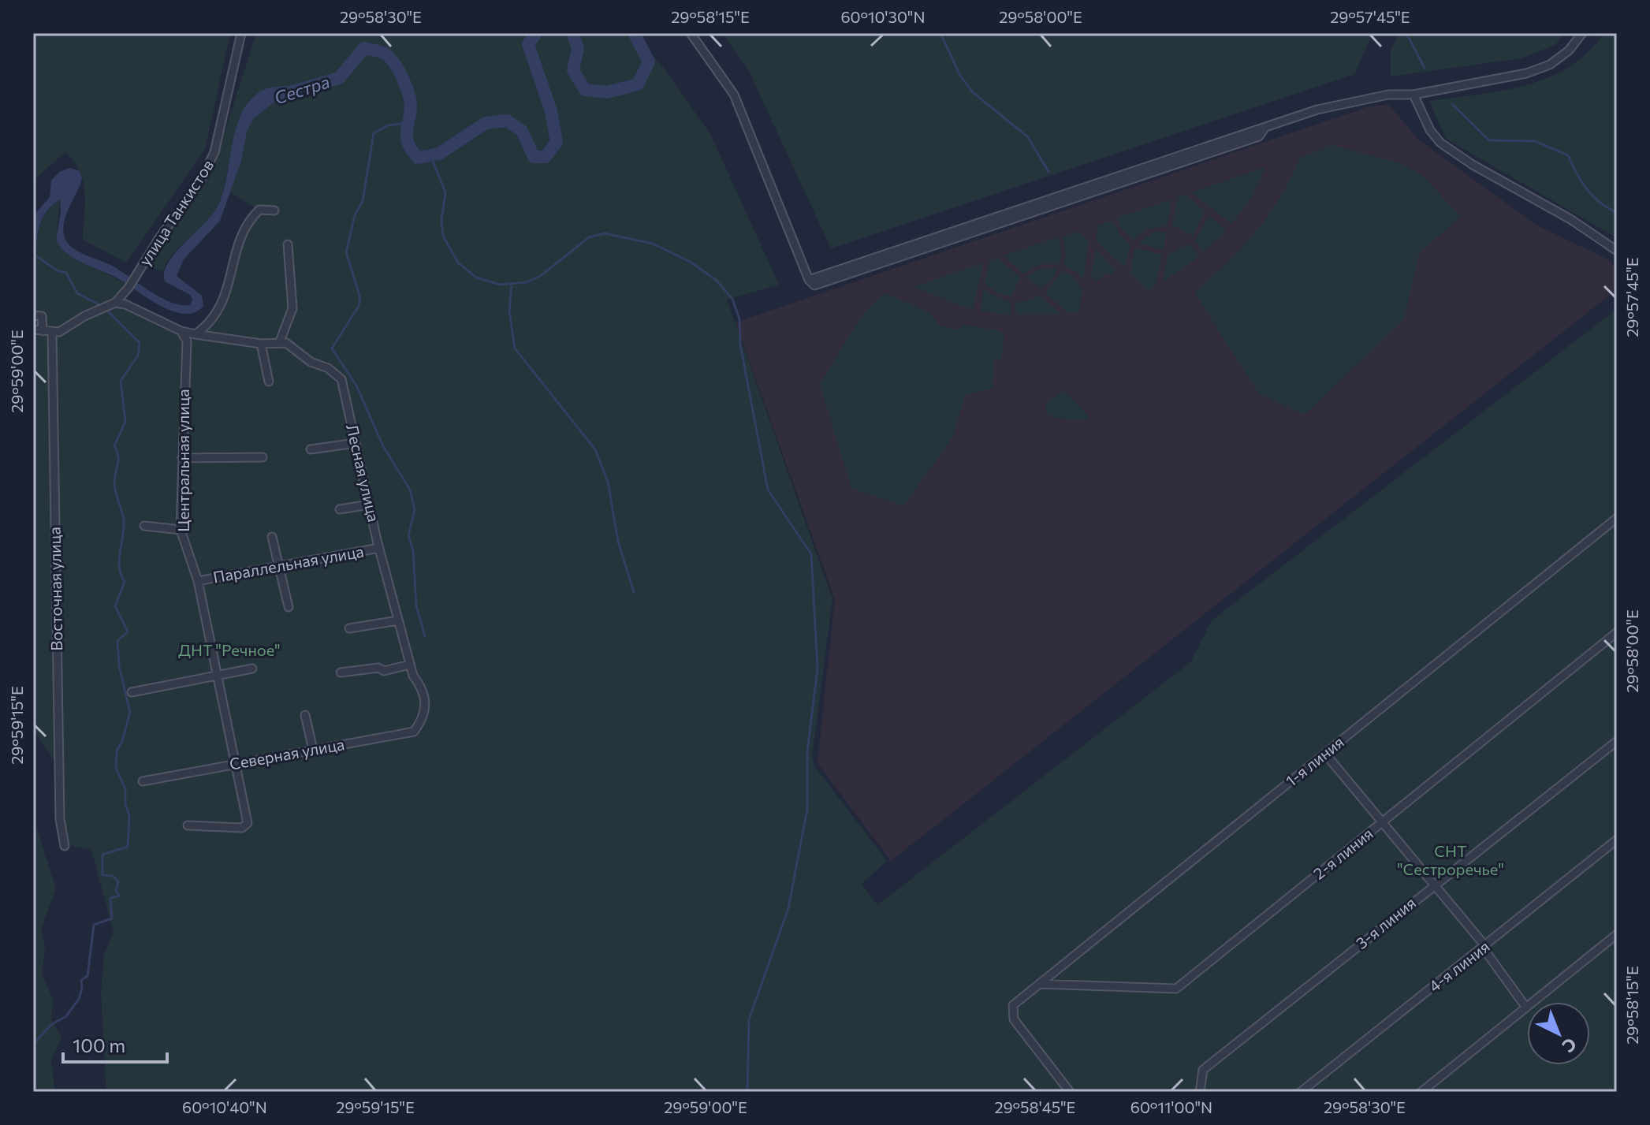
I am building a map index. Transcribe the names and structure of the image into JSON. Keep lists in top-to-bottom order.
{
  "streets": {
    "street": [
      "улица Танкистов",
      "Центральная улица",
      "Лесная улица",
      "Параллельная улица",
      "Восточная улица",
      "Северная улица",
      "1-я линия",
      "2-я линия",
      "3-я линия",
      "4-я линия"
    ]
  },
  "crossings": [
    ["Центральная улица", "Параллельная улица"],
    ["Центральная улица", "Северная улица"],
    ["Лесная улица", "Параллельная улица"],
    ["Лесная улица", "Северная улица"],
    ["1-я линия", "2-я линия"]
  ],
  "water": ["Сестра"],
  "parks": ["ДНТ \"Речное\"", "СНТ \"Сестроречье\""],
  "scale_bar": "100 m",
  "north": "bottom right",
  "coordinates": [
    "29°58'30\"E",
    "29°58'15\"E",
    "60°10'30\"N",
    "29°58'00\"E",
    "29°57'45\"E",
    "29°59'00\"E",
    "29°59'15\"E",
    "60°10'40\"N",
    "29°58'45\"E",
    "60°11'00\"N"
  ]
}
